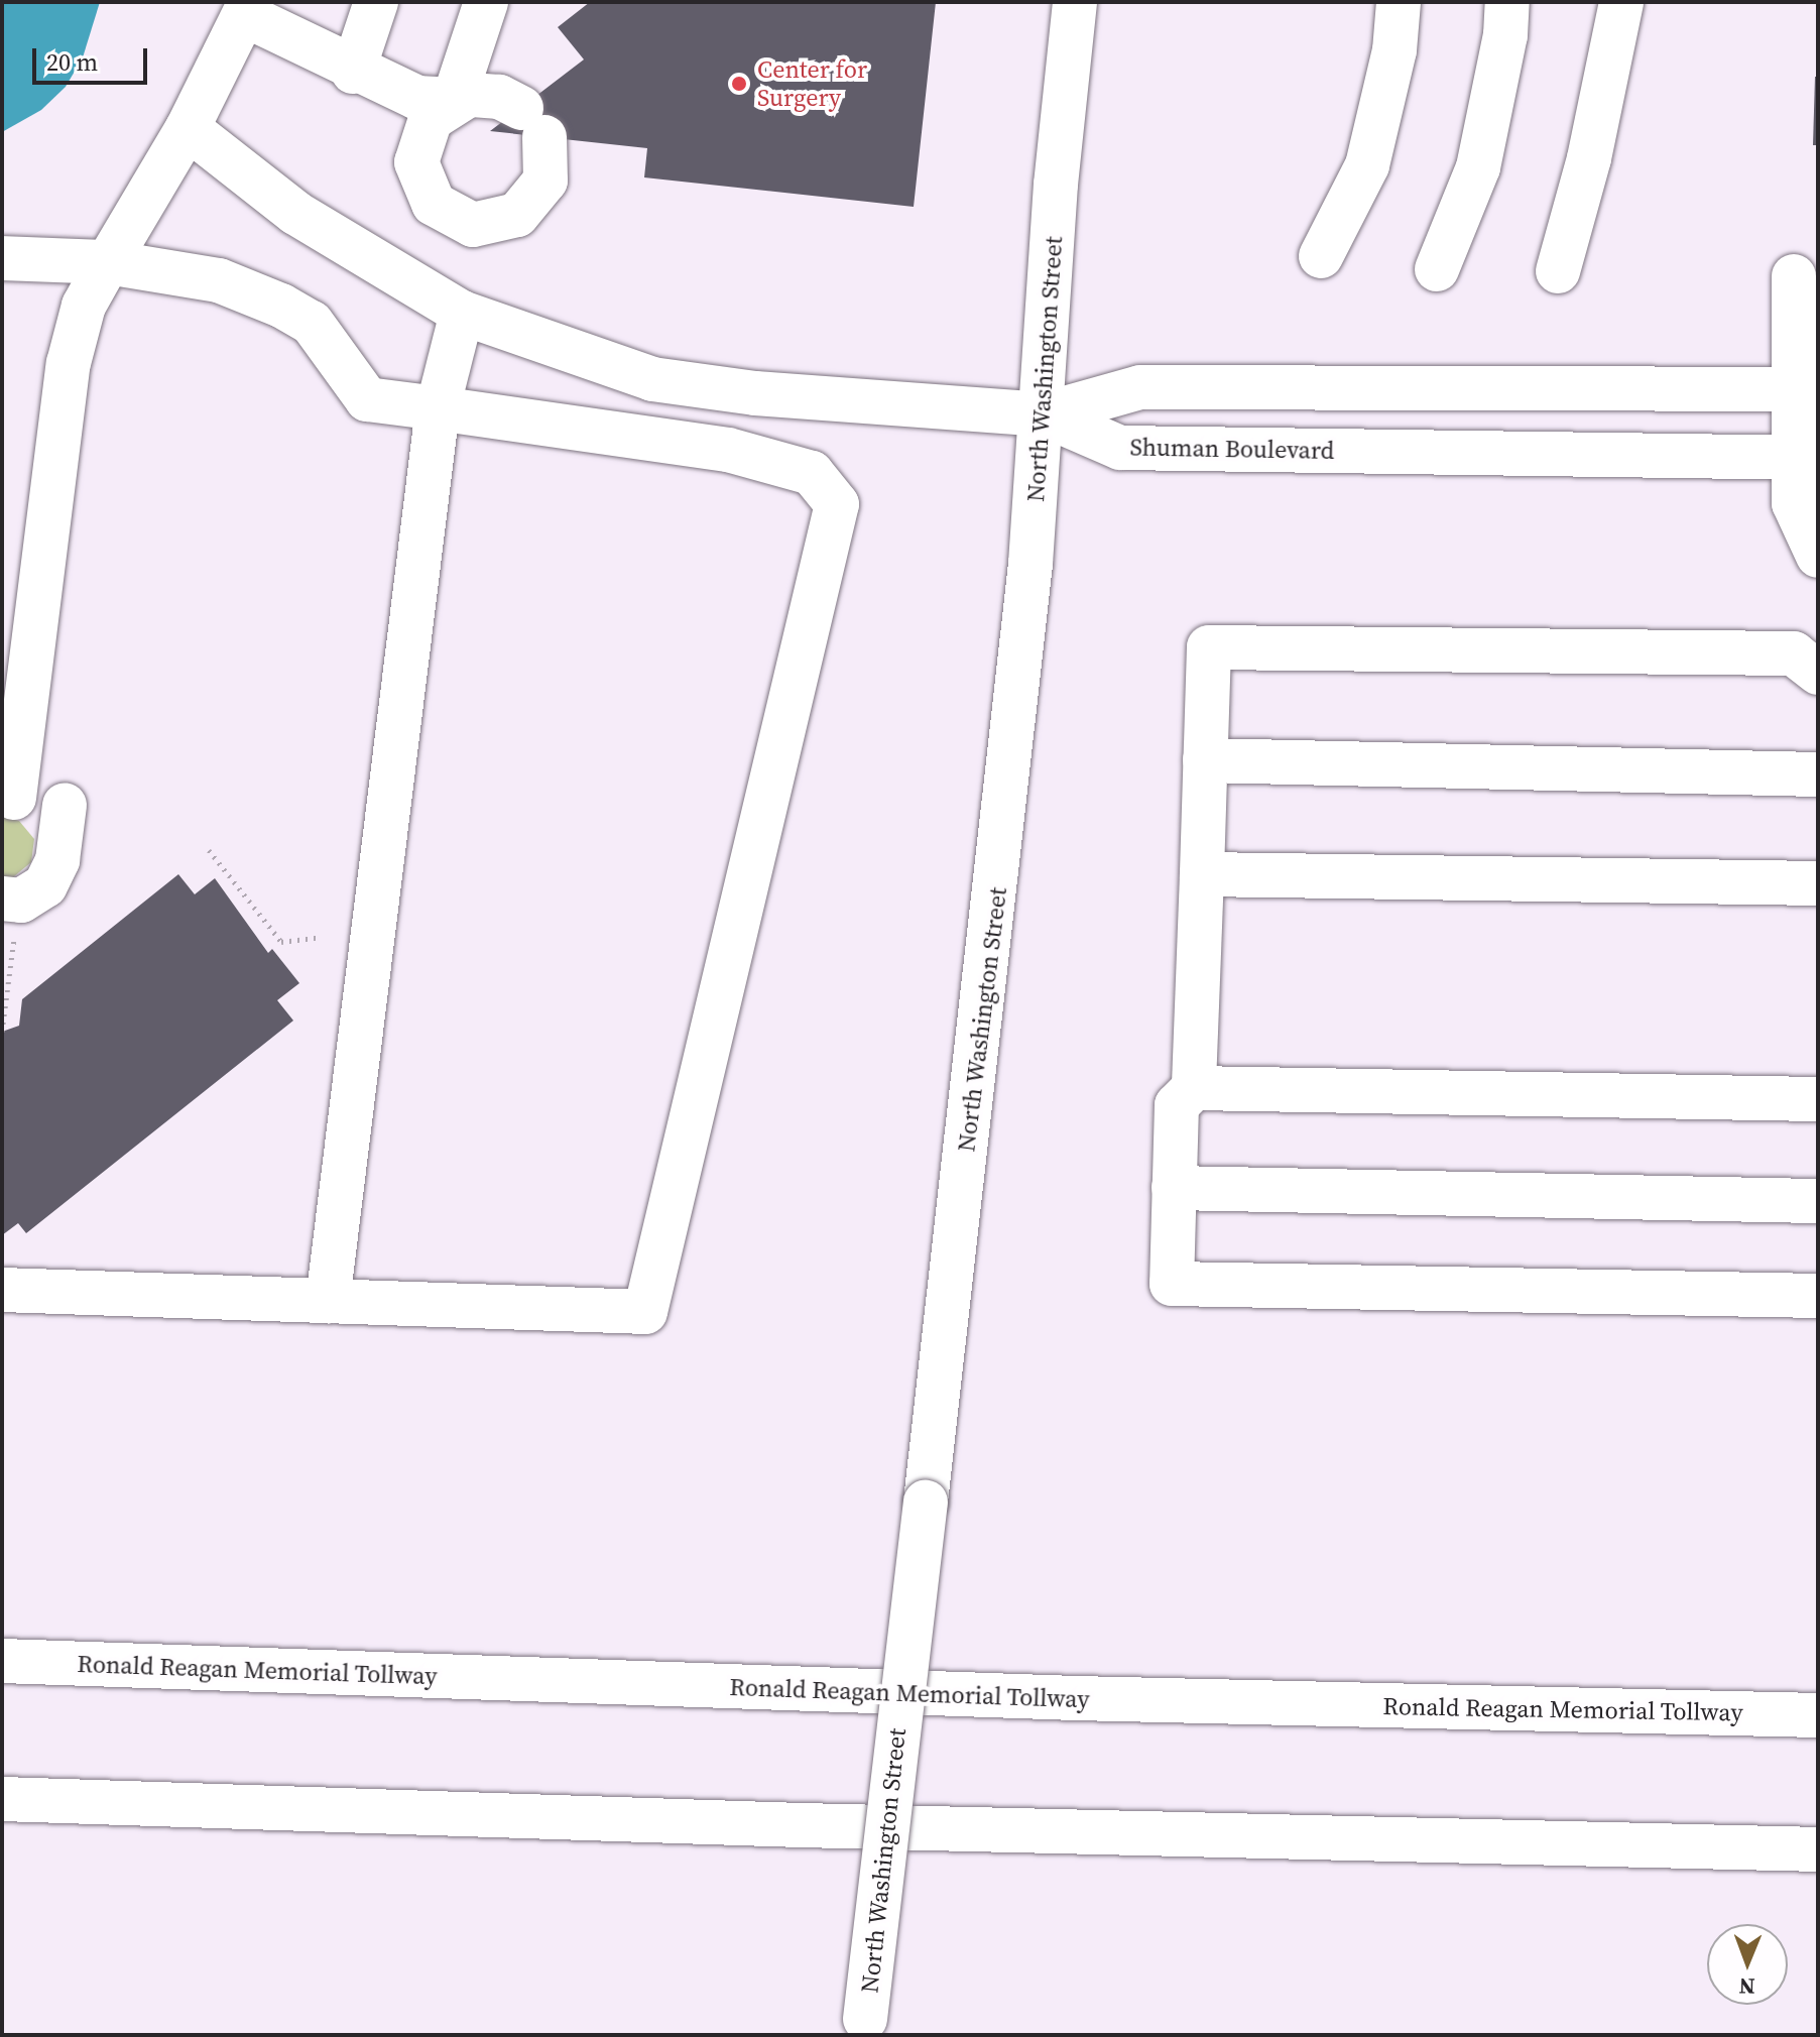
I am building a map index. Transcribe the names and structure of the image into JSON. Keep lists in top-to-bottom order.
{
  "streets": {
    "main road": ["North Washington Street", "Shuman Boulevard", "Ronald Reagan Memorial Tollway"]
  },
  "crossings": [
    ["North Washington Street", "Shuman Boulevard"]
  ],
  "places": ["Center for Surgery"],
  "scale_bar": "20 m",
  "north": "bottom"
}
